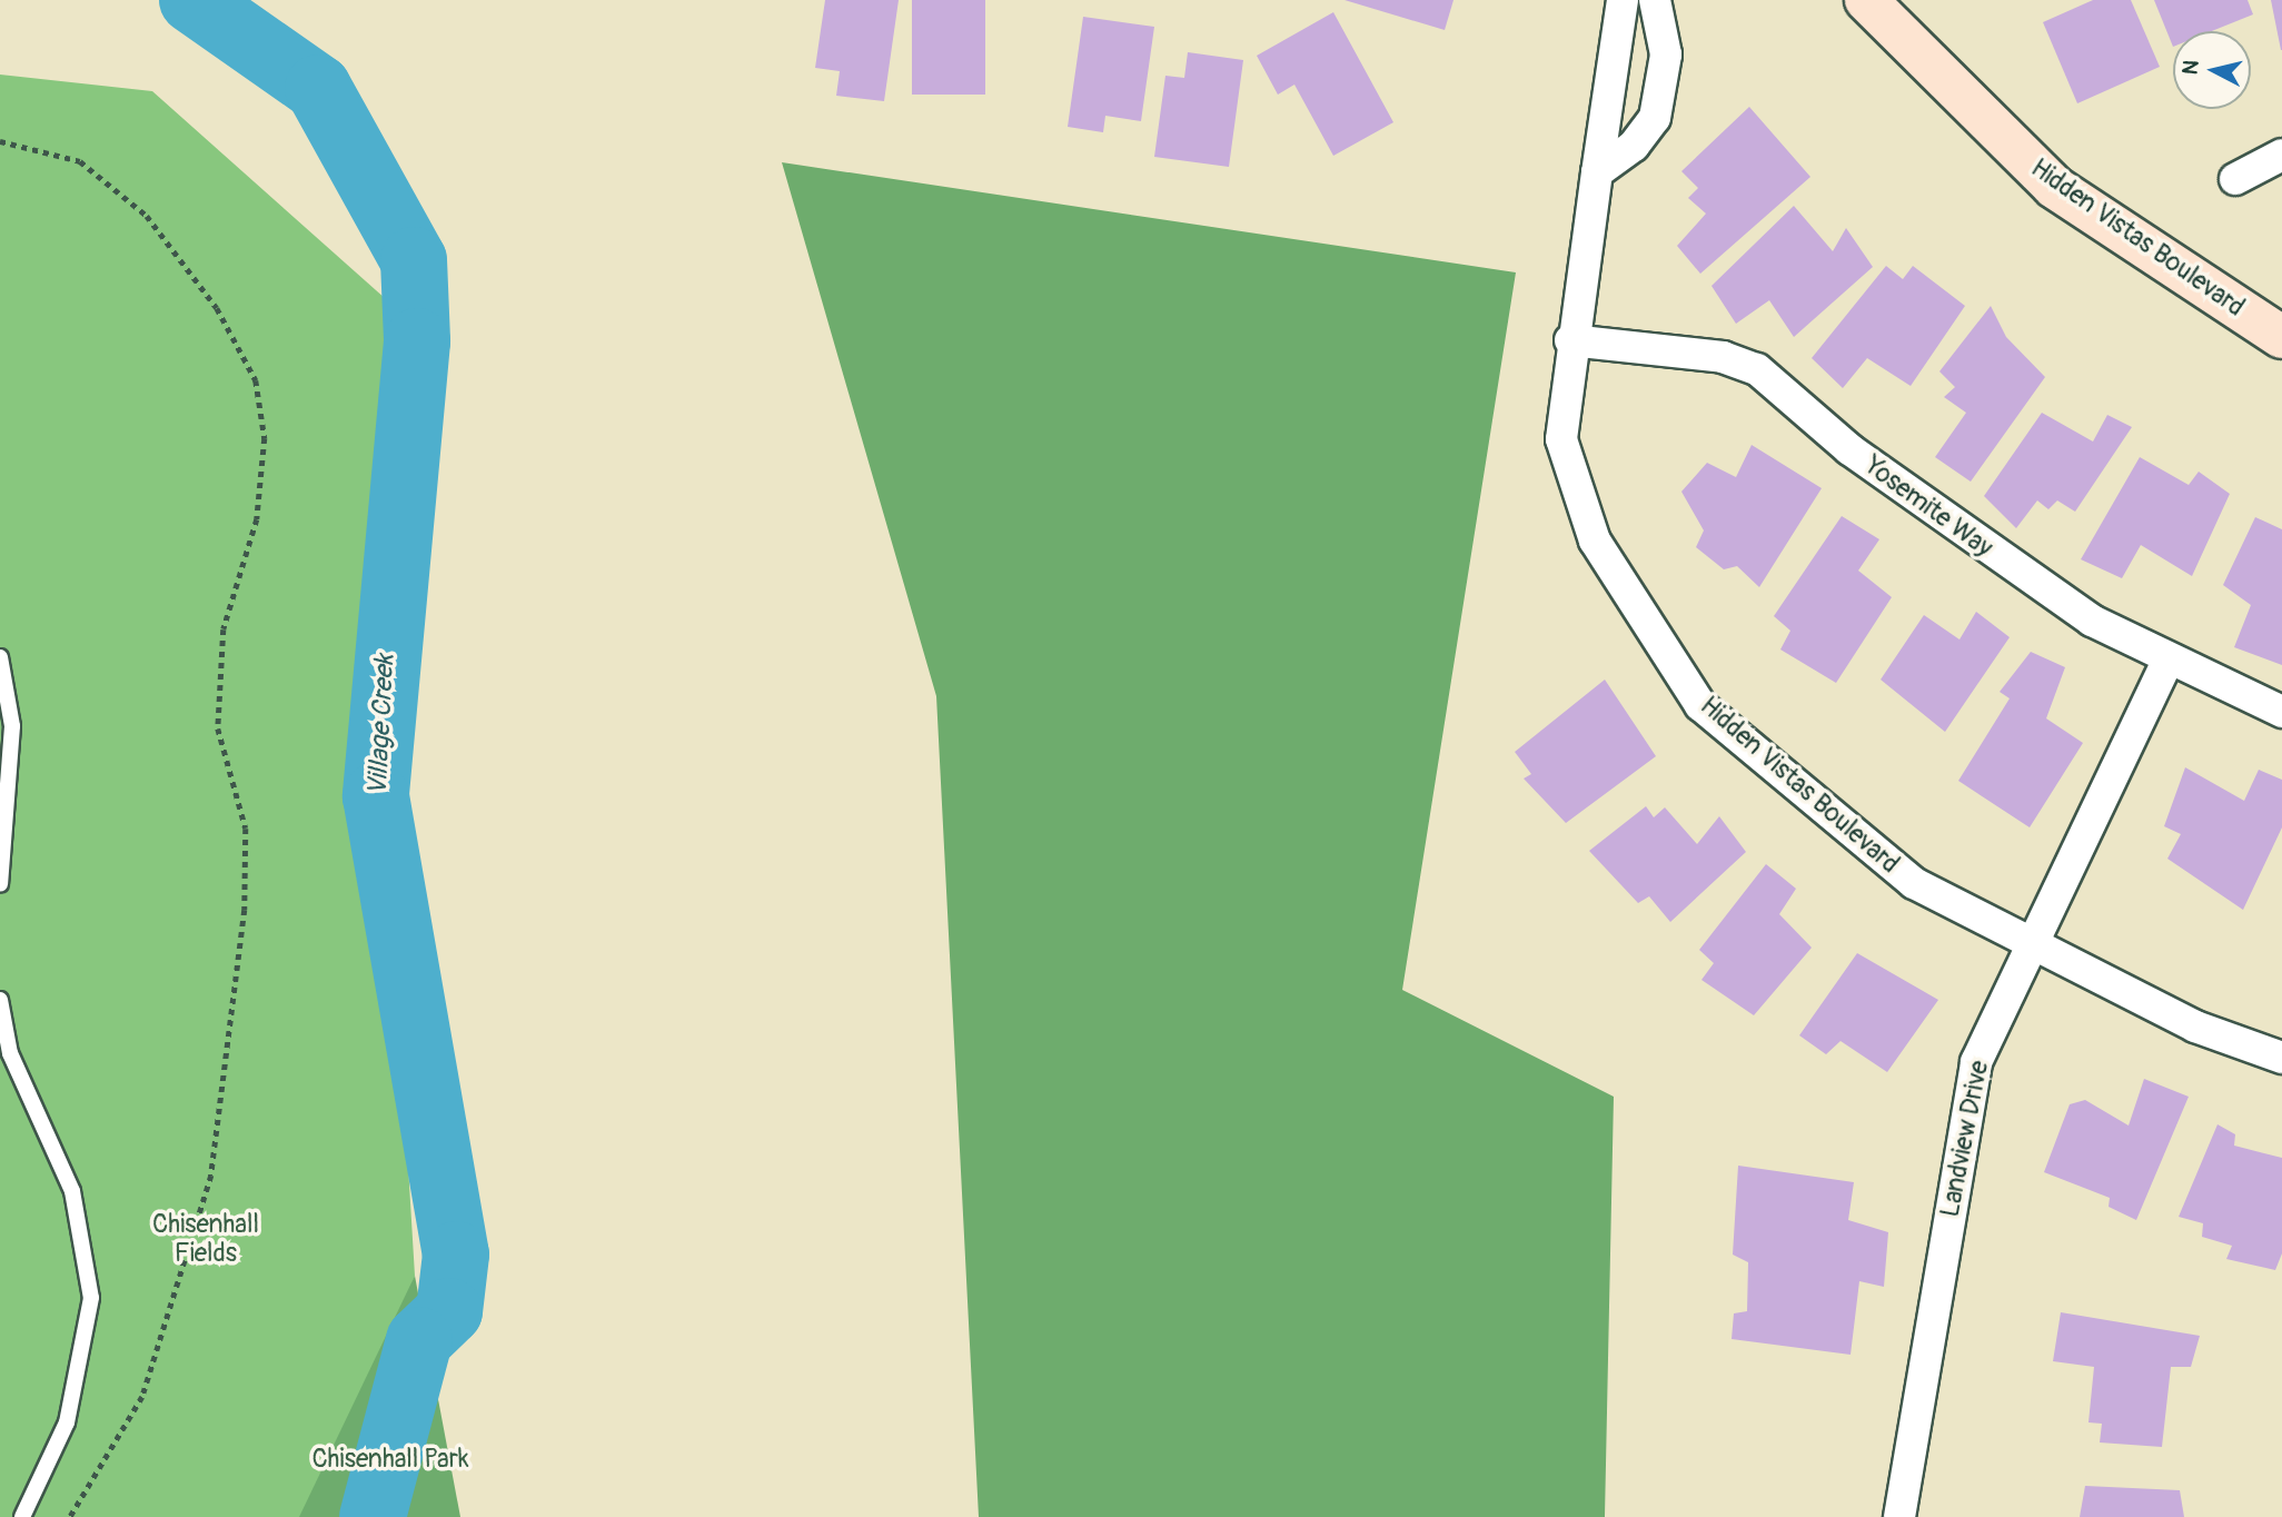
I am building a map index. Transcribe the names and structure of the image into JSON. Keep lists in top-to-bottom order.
{
  "streets": {
    "street": ["Hidden Vistas Boulevard", "Yosemite Way", "Landview Drive"]
  },
  "crossings": [
    ["Hidden Vistas Boulevard", "Yosemite Way"],
    ["Hidden Vistas Boulevard", "Landview Drive"],
    ["Yosemite Way", "Landview Drive"]
  ],
  "water": ["Village Creek"],
  "parks": ["Chisenhall Fields", "Chisenhall Park"],
  "north": "left"
}
